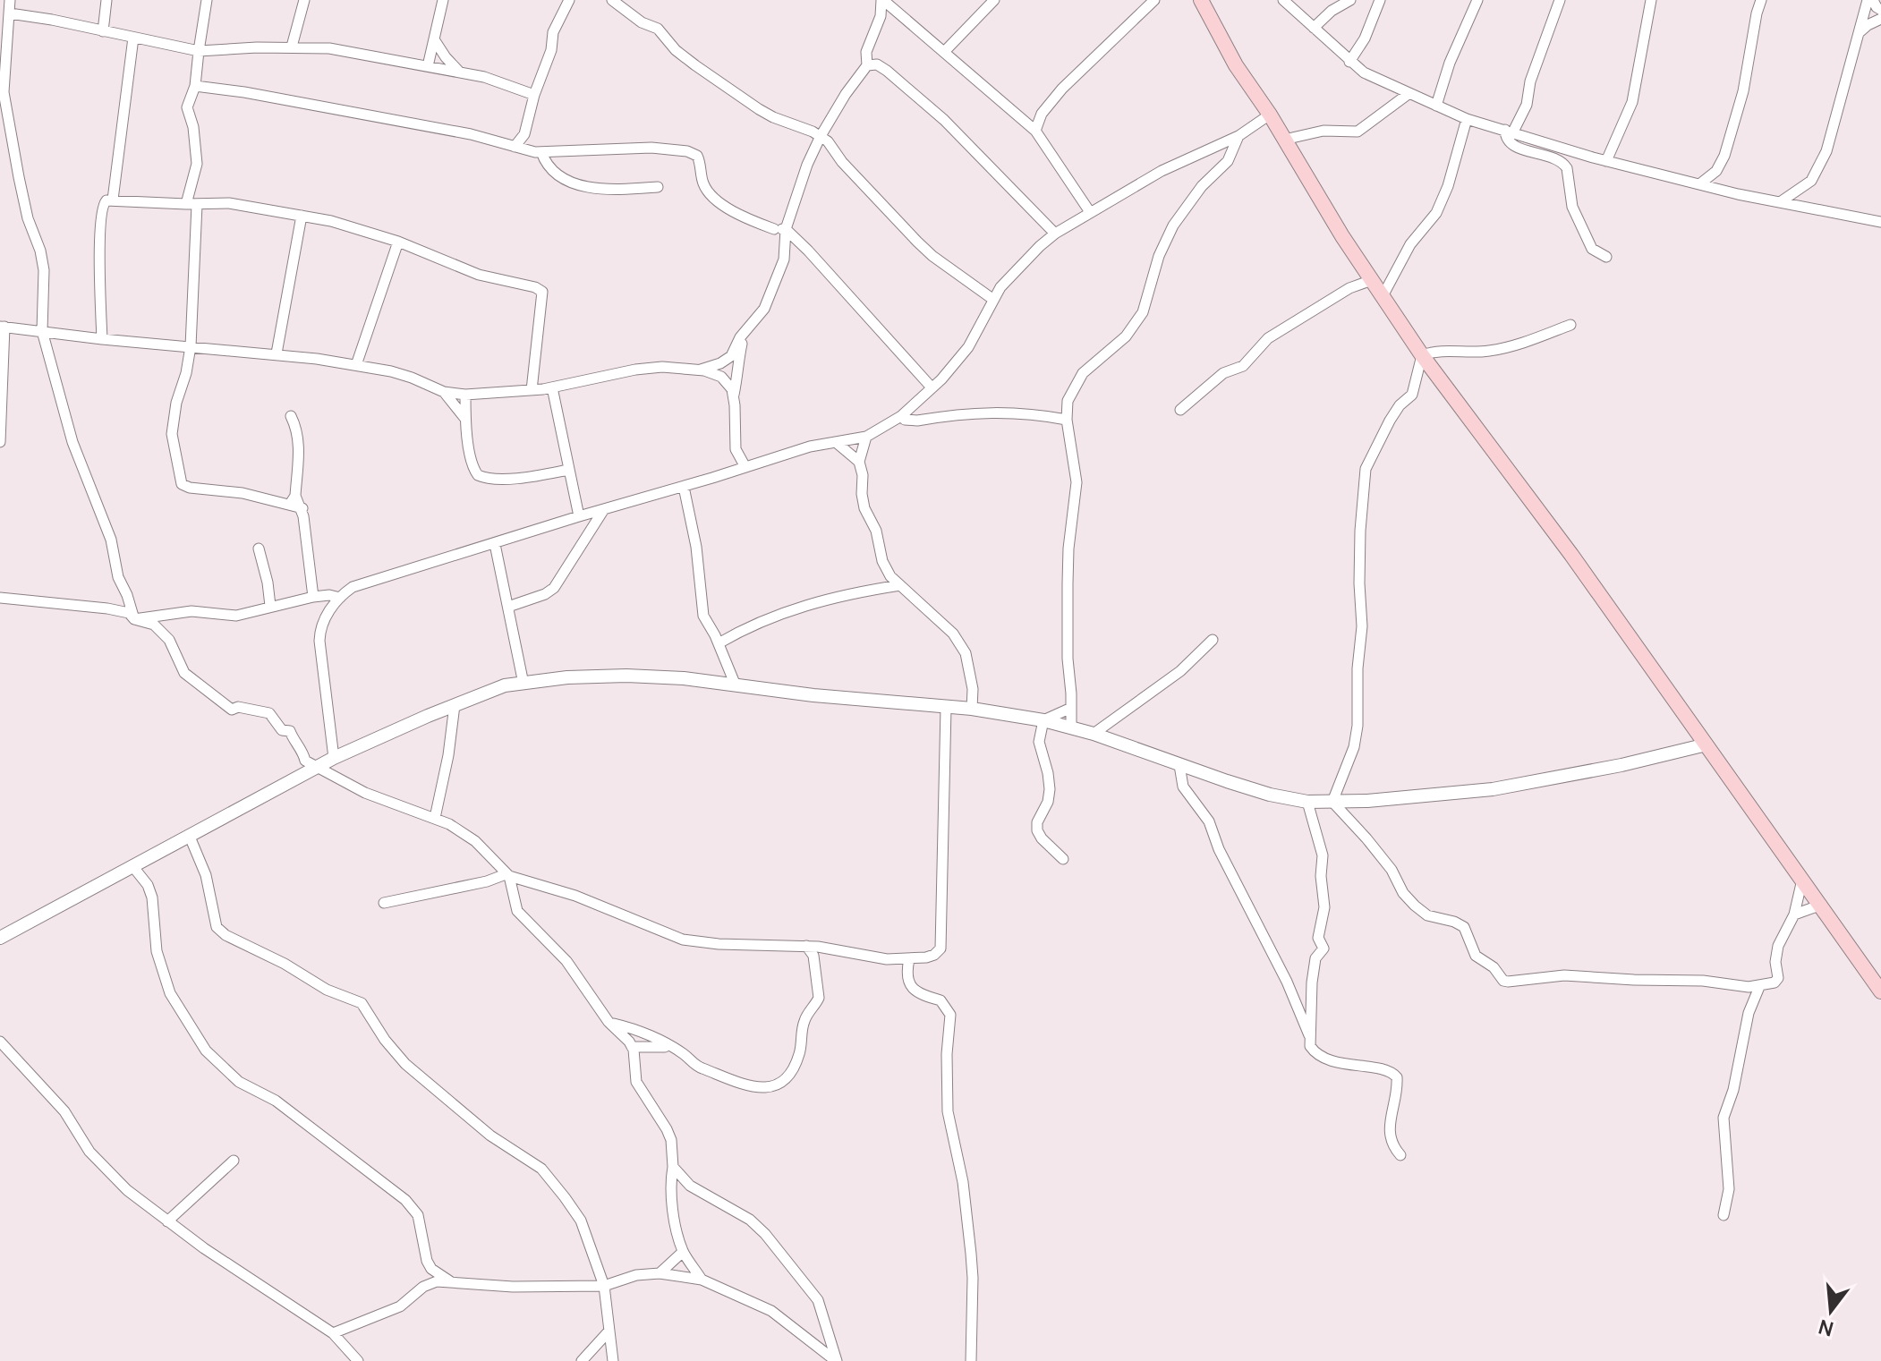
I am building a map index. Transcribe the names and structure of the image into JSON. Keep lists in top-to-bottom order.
{
  "north": "bottom"
}
